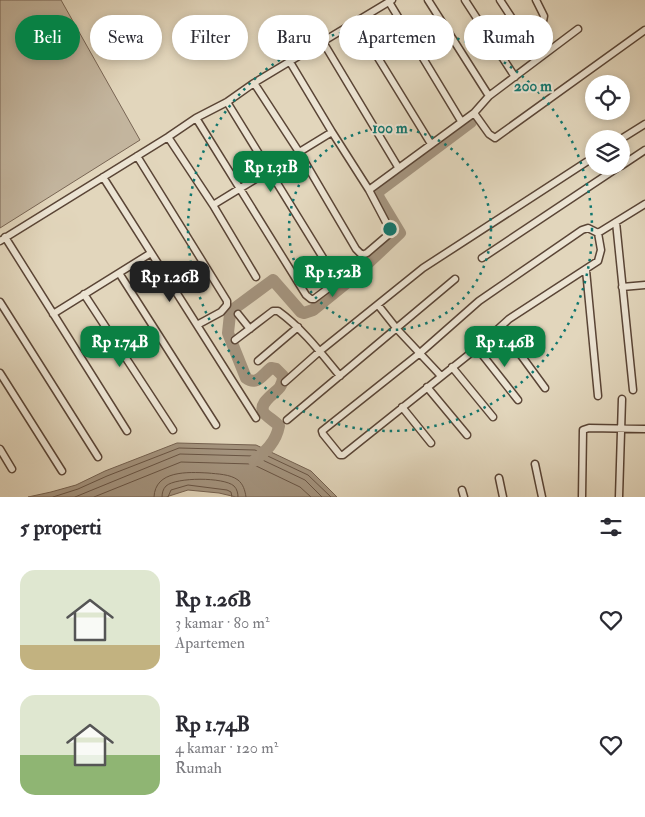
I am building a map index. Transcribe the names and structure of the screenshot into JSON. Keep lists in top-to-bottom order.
{
  "page": {
    "chip": [
      "Beli",
      "Sewa",
      "Filter",
      "Baru",
      "Apartemen",
      "Rumah"
    ],
    "price": [
      "Rp 1.31B",
      "Rp 1.52B",
      "Rp 1.26B",
      "Rp 1.74B",
      "Rp 1.46B"
    ],
    "heading": "5 properti",
    "list": [
      {
        "name": "Rp 1.26B",
        "note": "3 kamar · 80 m² · Apartemen"
      },
      {
        "name": "Rp 1.74B",
        "note": "4 kamar · 120 m² · Rumah"
      }
    ]
  },
  "rings": ["200 m", "100 m"]
}
